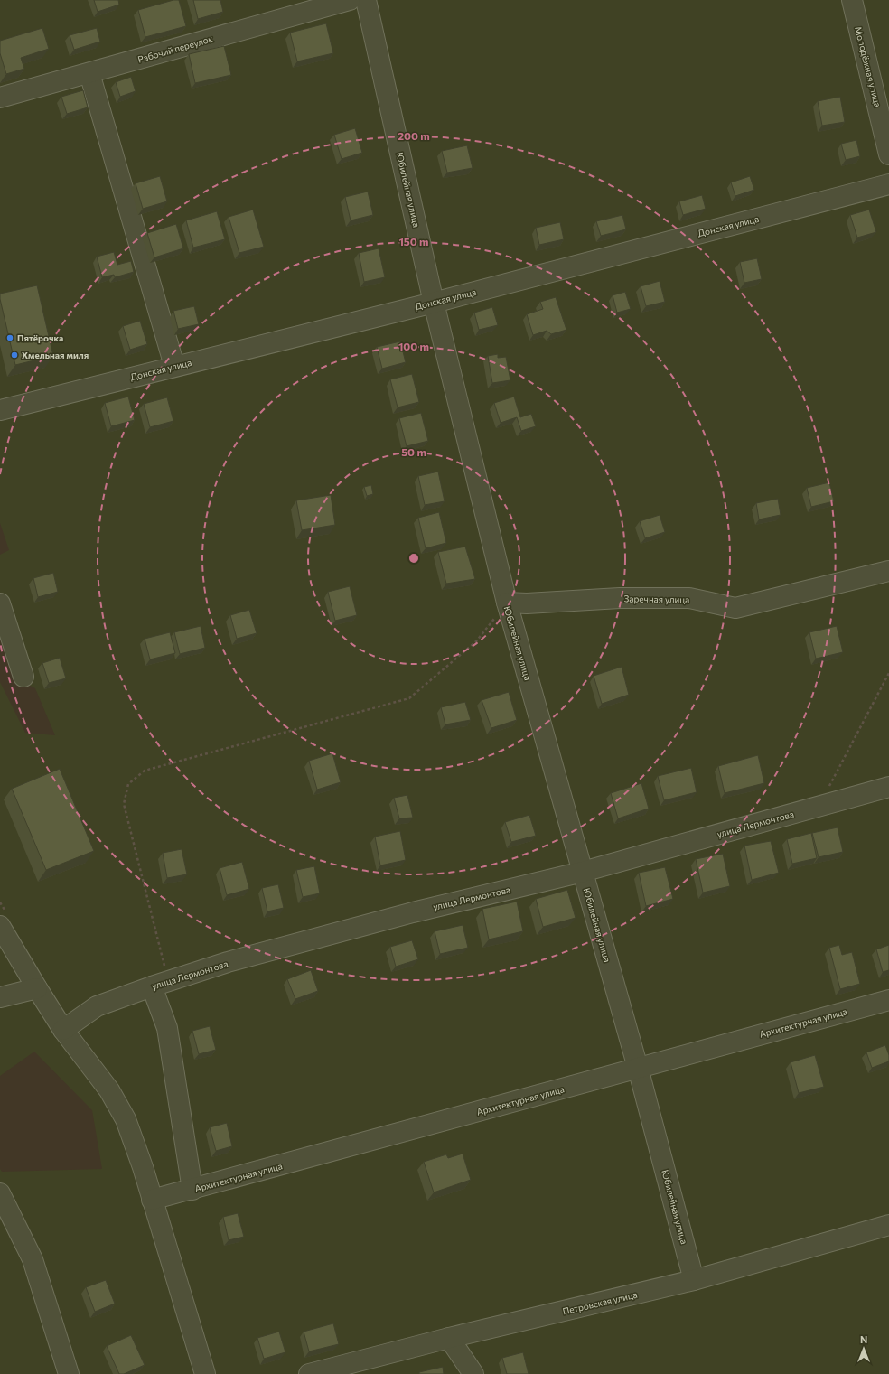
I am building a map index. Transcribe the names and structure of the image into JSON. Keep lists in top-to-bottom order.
{
  "streets": {
    "street": [
      "Рабочий переулок",
      "Молодёжная улица",
      "Юбилейная улица",
      "Донская улица",
      "Заречная улица",
      "улица Лермонтова",
      "Архитектурная улица",
      "Петровская улица"
    ]
  },
  "crossings": [
    ["Юбилейная улица", "Донская улица"],
    ["Юбилейная улица", "Заречная улица"],
    ["Юбилейная улица", "улица Лермонтова"],
    ["Юбилейная улица", "Архитектурная улица"],
    ["Юбилейная улица", "Петровская улица"]
  ],
  "places": ["Пятёрочка", "Хмельная миля"],
  "north": "top",
  "rings": [
    "200 m",
    "150 m",
    "100 m",
    "50 m"
  ]
}
